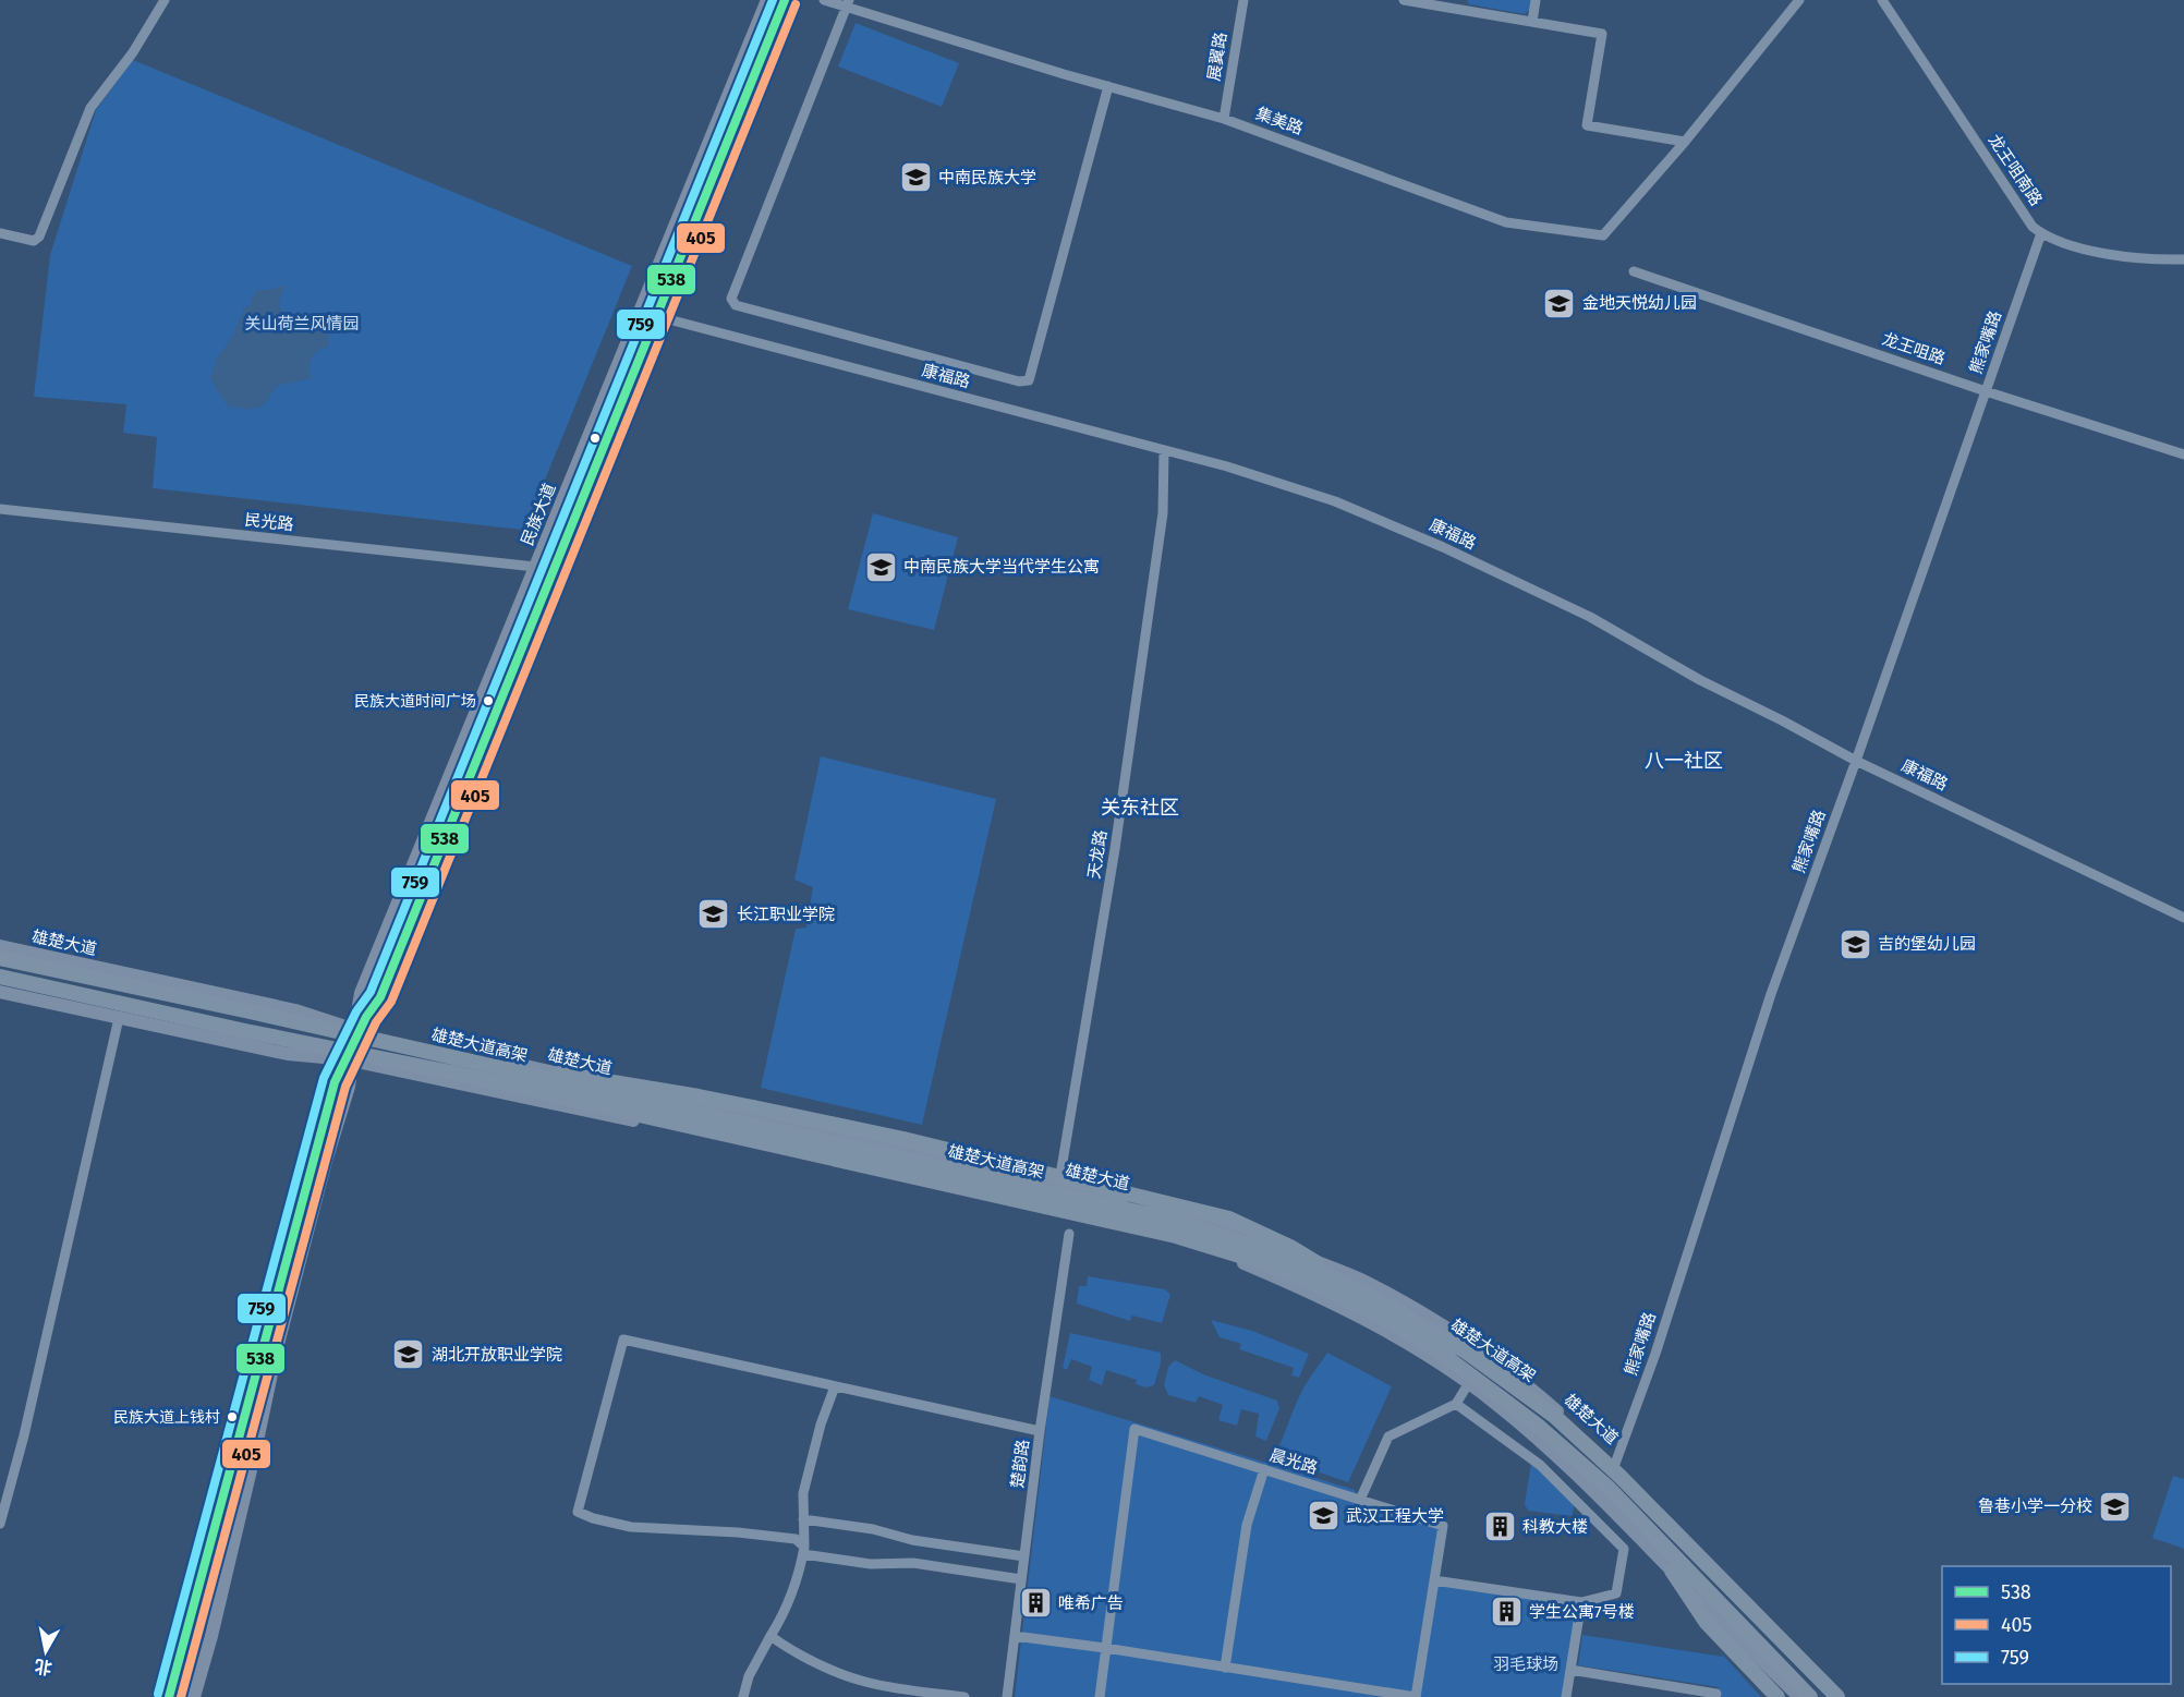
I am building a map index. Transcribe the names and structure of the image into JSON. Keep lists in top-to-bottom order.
{
  "streets": {
    "highway": ["雄楚大道高架"],
    "main road": ["民族大道", "雄楚大道"],
    "street": [
      "展翼路",
      "集美路",
      "龙王咀南路",
      "熊家嘴路",
      "龙王咀路",
      "康福路",
      "民光路",
      "天龙路",
      "晨光路",
      "楚韵路"
    ]
  },
  "crossings": [
    ["展翼路", "集美路"],
    ["龙王咀南路", "熊家嘴路"],
    ["熊家嘴路", "龙王咀路"],
    ["熊家嘴路", "康福路"],
    ["熊家嘴路", "雄楚大道"],
    ["康福路", "民族大道"],
    ["康福路", "天龙路"],
    ["民族大道", "民光路"],
    ["民族大道", "雄楚大道"],
    ["天龙路", "雄楚大道"]
  ],
  "districts": ["八一社区", "关东社区"],
  "parks": ["关山荷兰风情园", "羽毛球场"],
  "places": {
    "school or university": [
      "中南民族大学",
      "金地天悦幼儿园",
      "中南民族大学当代学生公寓",
      "长江职业学院",
      "吉的堡幼儿园",
      "湖北开放职业学院",
      "鲁巷小学一分校",
      "武汉工程大学"
    ],
    "other": ["民族大道时间广场", "民族大道上钱村"],
    "building": ["科教大楼", "唯希广告", "学生公寓7号楼"]
  },
  "lines": ["transit line 538", "transit line 759", "transit line 405"],
  "legend": ["538", "405", "759"],
  "north": "bottom"
}
